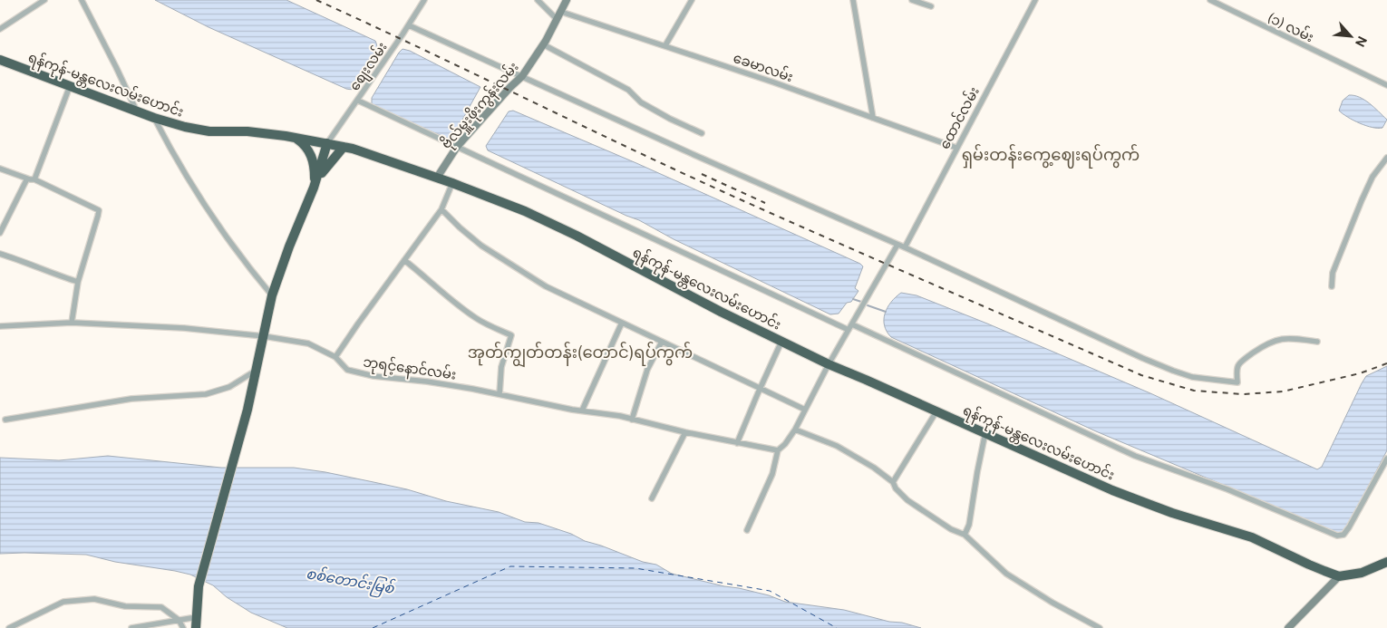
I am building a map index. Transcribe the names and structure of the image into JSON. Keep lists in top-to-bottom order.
{
  "streets": {
    "highway": ["ရန်ကုန်-မန္တလေးလမ်းဟောင်း"],
    "street": [
      "(၁) လမ်း",
      "စျေးလမ်း",
      "ခေမာလမ်း",
      "ဗိုလ်မှူးဖိုးကွန်းလမ်း",
      "ထောင်လမ်း",
      "ဘုရင့်နောင်လမ်း"
    ]
  },
  "crossings": [
    ["စျေးလမ်း", "ရန်ကုန်-မန္တလေးလမ်းဟောင်း"],
    ["ခေမာလမ်း", "ဗိုလ်မှူးဖိုးကွန်းလမ်း"],
    ["ခေမာလမ်း", "ထောင်လမ်း"],
    ["ရန်ကုန်-မန္တလေးလမ်းဟောင်း", "ဗိုလ်မှူးဖိုးကွန်းလမ်း"]
  ],
  "districts": ["ရှမ်းတန်းကွေ့ဈေးရပ်ကွက်", "အုတ်ကျွတ်တန်း(တောင်)ရပ်ကွက်"],
  "water": ["စစ်တောင်းမြစ်"],
  "north": "bottom right"
}
